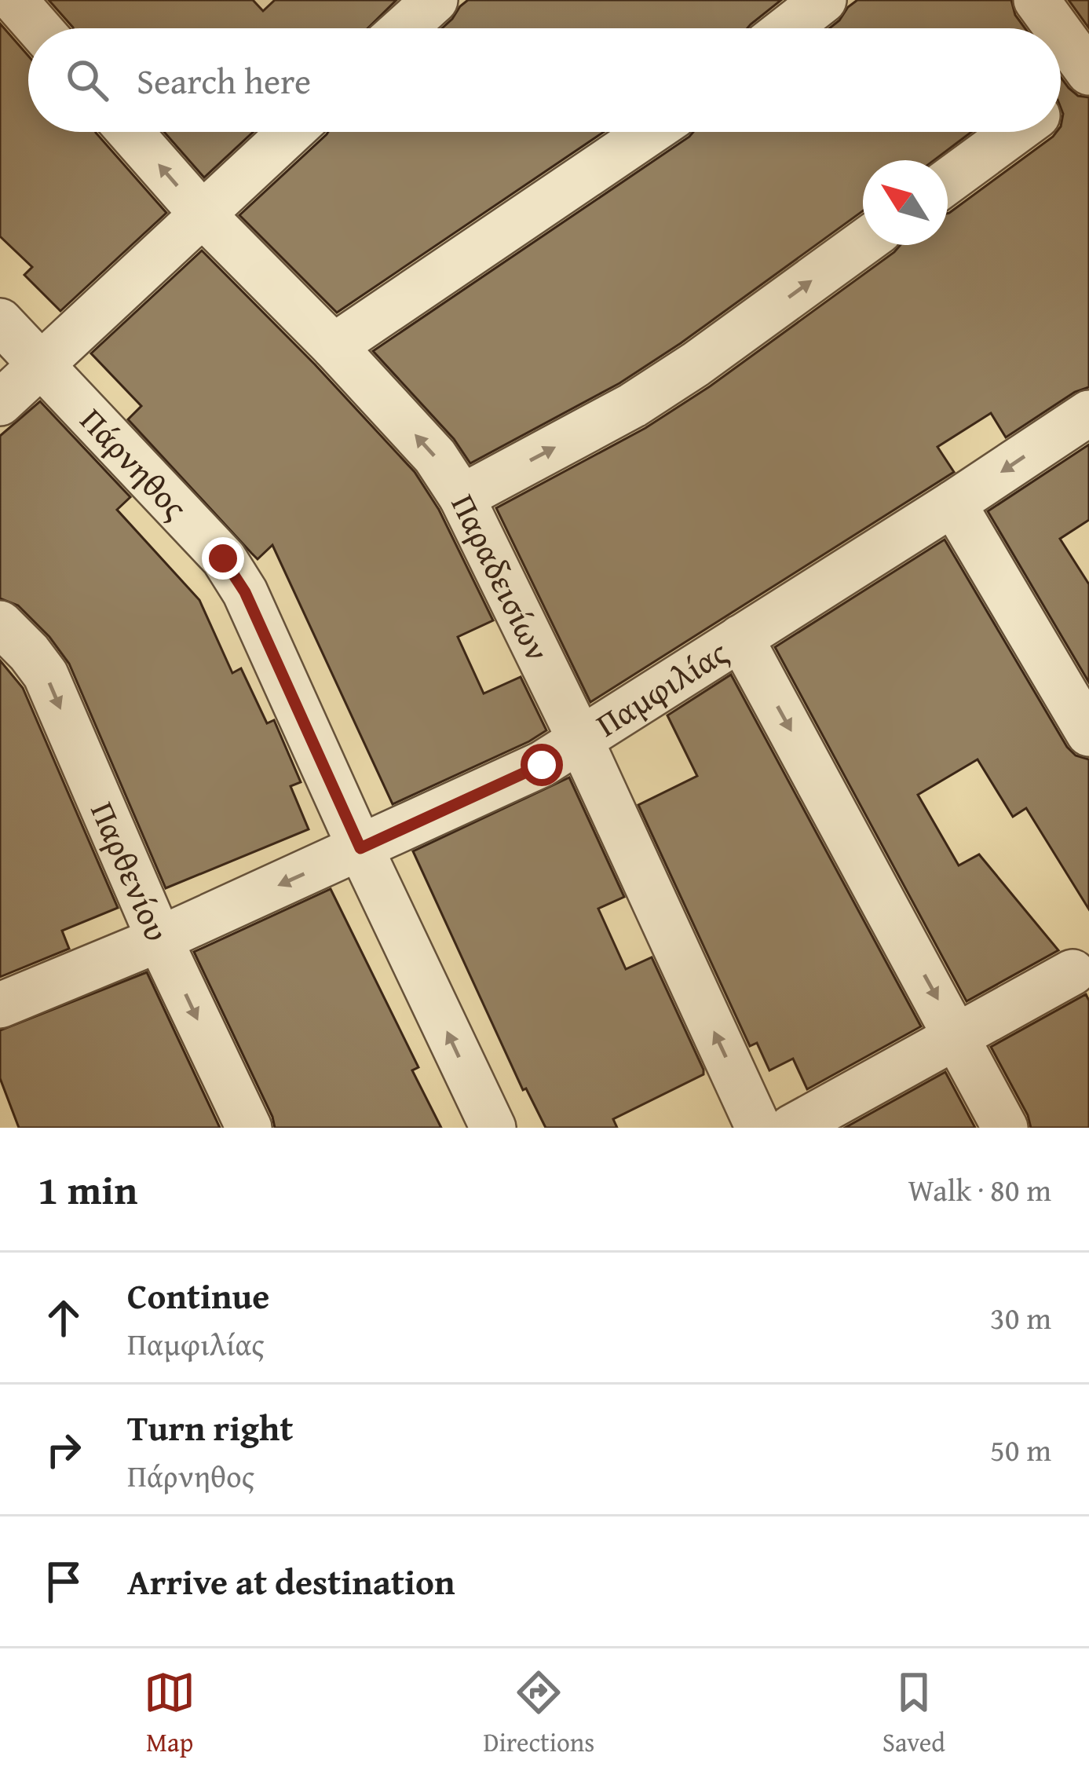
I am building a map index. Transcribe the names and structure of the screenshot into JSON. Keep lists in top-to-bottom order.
{
  "streets": {
    "street": [
      "Πάρνηθος",
      "Παραδεισίων",
      "Παμφιλίας",
      "Παρθενίου"
    ]
  },
  "crossings": [
    ["Πάρνηθος", "Παμφιλίας"],
    ["Παραδεισίων", "Παμφιλίας"],
    ["Παμφιλίας", "Παρθενίου"]
  ],
  "one_way": ["Παρθενίου"],
  "north": "top left",
  "page": {
    "search": "Search here",
    "heading": ["1 min", "Walk · 80 m"],
    "list": [
      ["Continue", "Παμφιλίας", "30 m"],
      ["Turn right", "Πάρνηθος", "50 m"],
      "Arrive at destination"
    ],
    "nav": ["Map", "Directions", "Saved"]
  }
}
